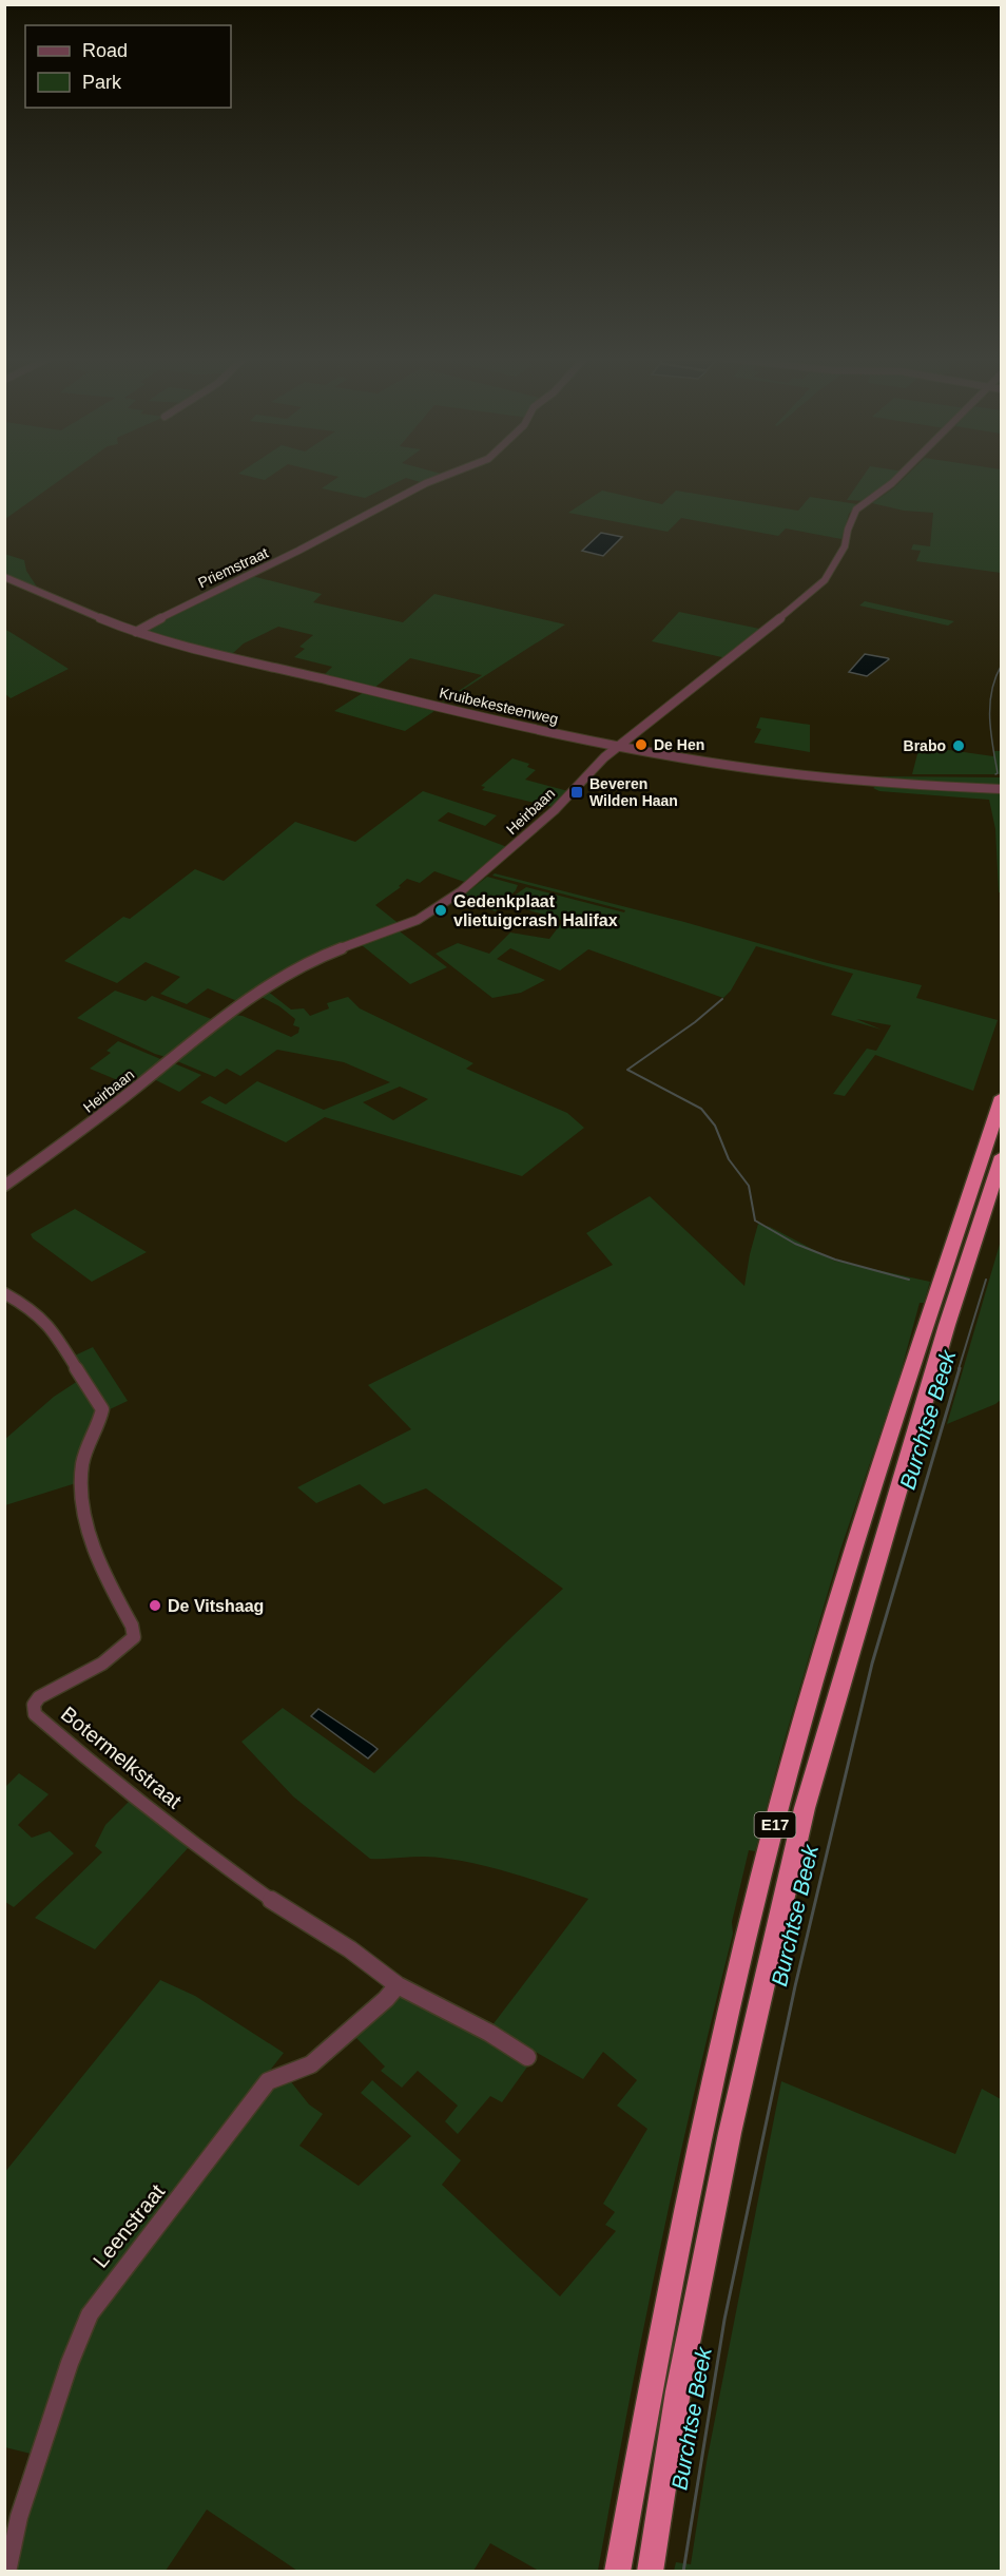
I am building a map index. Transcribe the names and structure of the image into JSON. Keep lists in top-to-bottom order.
{
  "streets": {
    "highway": ["E17"],
    "street": [
      "Priemstraat",
      "Kruibekesteenweg",
      "Heirbaan",
      "Botermelkstraat",
      "Leenstraat"
    ]
  },
  "crossings": [
    ["Priemstraat", "Kruibekesteenweg"],
    ["Kruibekesteenweg", "Heirbaan"],
    ["Botermelkstraat", "Leenstraat"]
  ],
  "water": ["Burchtse Beek"],
  "places": {
    "other": [
      "De Hen",
      "Brabo",
      "Gedenkplaat vlietuigcrash Halifax",
      "De Vitshaag"
    ],
    "transit": ["Beveren Wilden Haan"]
  },
  "legend": ["Road", "Park"]
}
